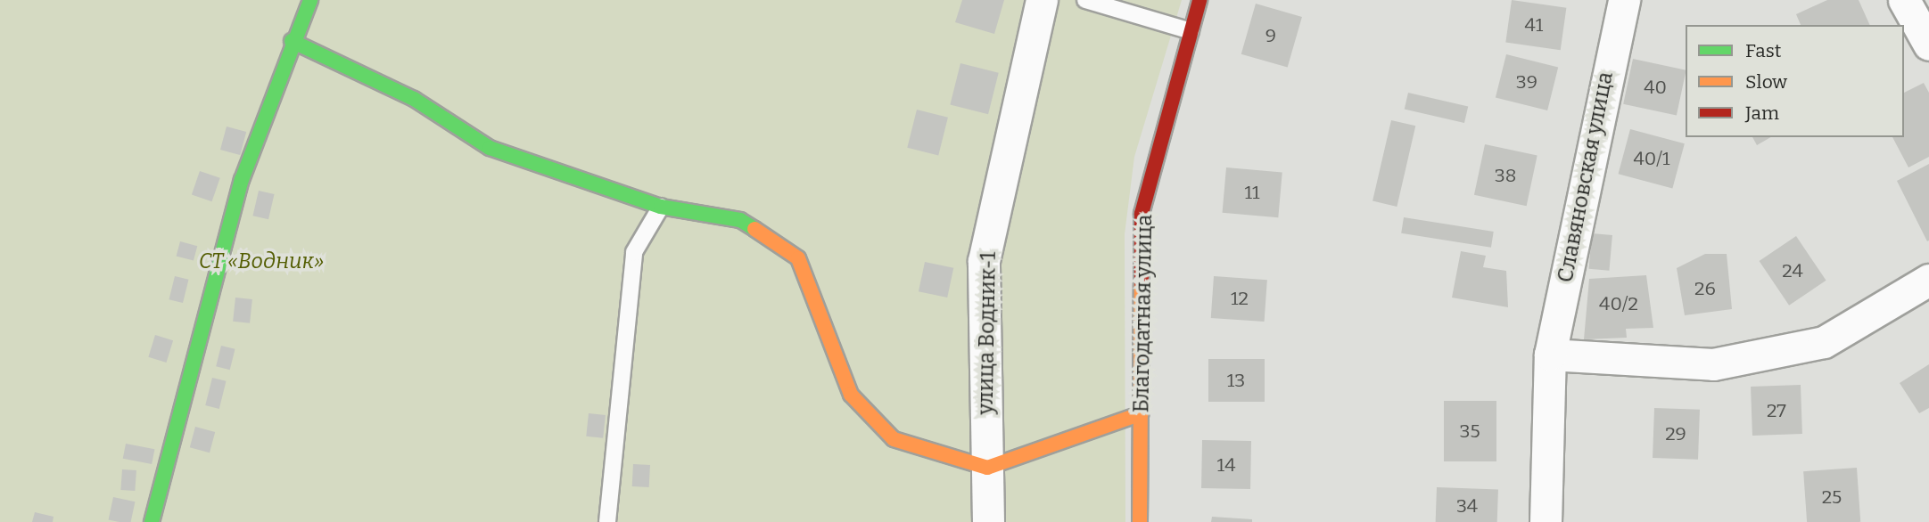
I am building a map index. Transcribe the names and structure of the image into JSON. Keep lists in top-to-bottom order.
{
  "streets": {
    "street": ["Славяновская улица", "Благодатная улица", "улица Водник-1"]
  },
  "parks": ["СТ «Водник»"],
  "house_numbers": [
    "41",
    "9",
    "39",
    "40",
    "40/1",
    "38",
    "11",
    "24",
    "26",
    "12",
    "40/2",
    "13",
    "27",
    "35",
    "29",
    "14",
    "25",
    "34"
  ],
  "legend": ["Fast", "Slow", "Jam"]
}
